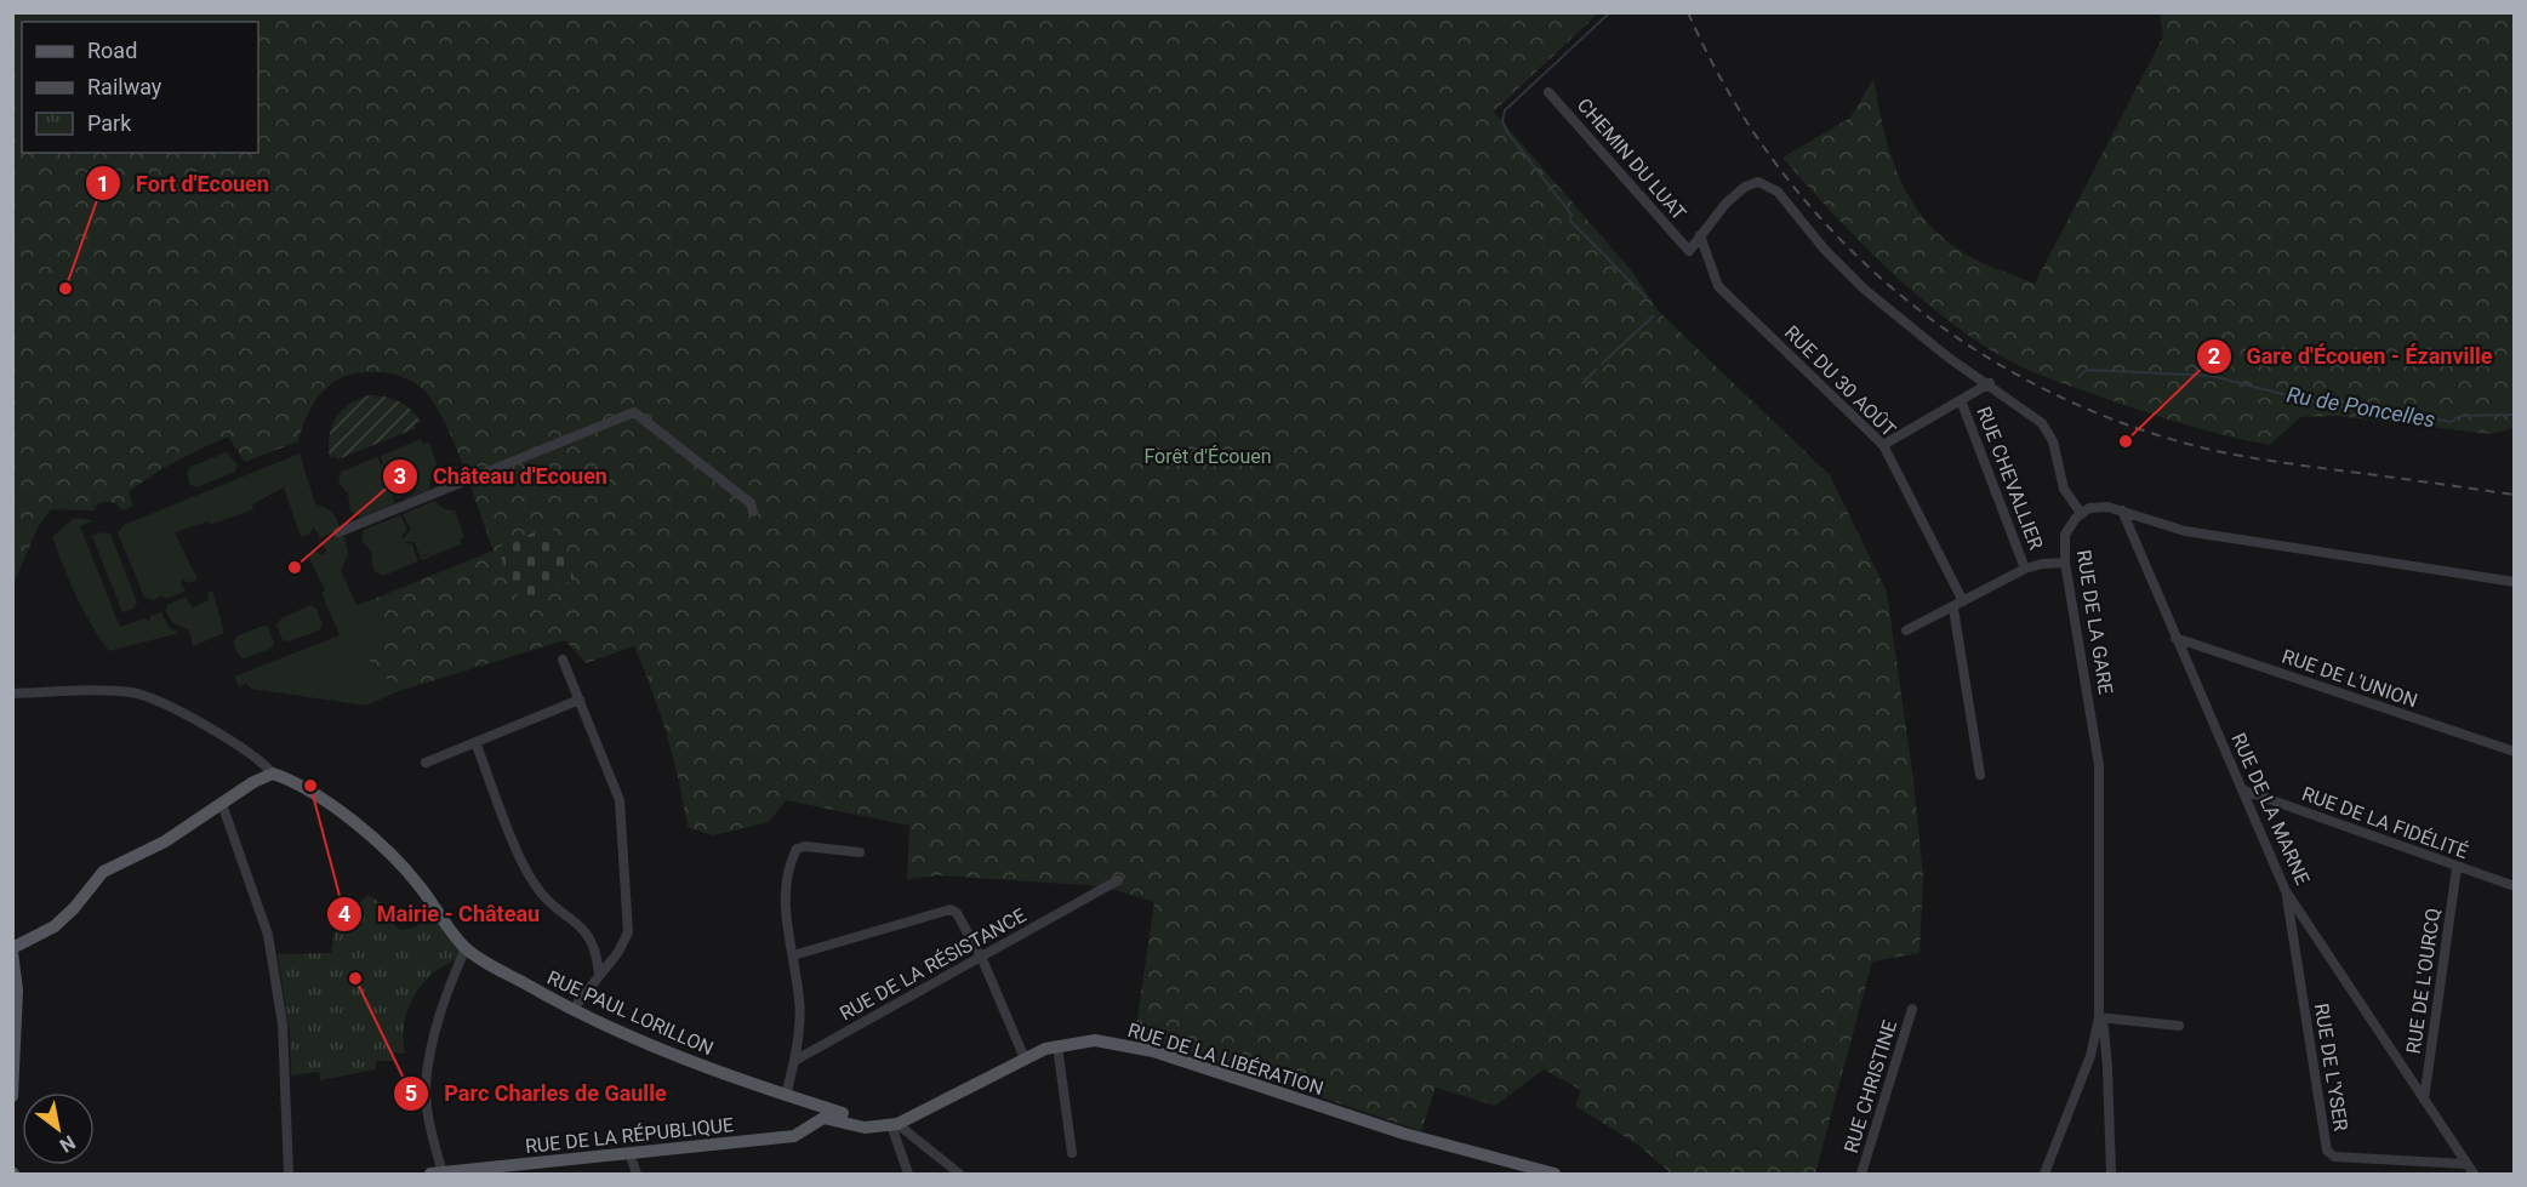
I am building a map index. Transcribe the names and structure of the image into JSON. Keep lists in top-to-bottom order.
{
  "streets": {
    "main road": ["RUE PAUL LORILLON", "RUE DE LA LIBÉRATION", "RUE DE LA RÉPUBLIQUE"],
    "street": [
      "CHEMIN DU LUAT",
      "RUE DU 30 AOÛT",
      "RUE CHEVALLIER",
      "RUE DE LA GARE",
      "RUE DE L'UNION",
      "RUE DE LA MARNE",
      "RUE DE LA FIDÉLITÉ",
      "RUE DE LA RÉSISTANCE",
      "RUE DE L'OURCQ",
      "RUE DE L'YSER",
      "RUE CHRISTINE"
    ]
  },
  "crossings": [
    ["CHEMIN DU LUAT", "RUE DU 30 AOÛT"],
    ["RUE DE L'UNION", "RUE DE LA MARNE"],
    ["RUE DE LA MARNE", "RUE DE LA FIDÉLITÉ"],
    ["RUE DE LA MARNE", "RUE DE L'OURCQ"],
    ["RUE DE LA MARNE", "RUE DE L'YSER"],
    ["RUE DE LA FIDÉLITÉ", "RUE DE L'OURCQ"],
    ["RUE PAUL LORILLON", "RUE DE LA LIBÉRATION"]
  ],
  "water": ["Ru de Poncelles"],
  "parks": ["Forêt d'Écouen"],
  "places": [
    "Fort d'Ecouen",
    "Gare d'Écouen - Ézanville",
    "Château d'Ecouen",
    "Mairie - Château",
    "Parc Charles de Gaulle"
  ],
  "legend": ["Road", "Railway", "Park"],
  "north": "bottom right"
}
